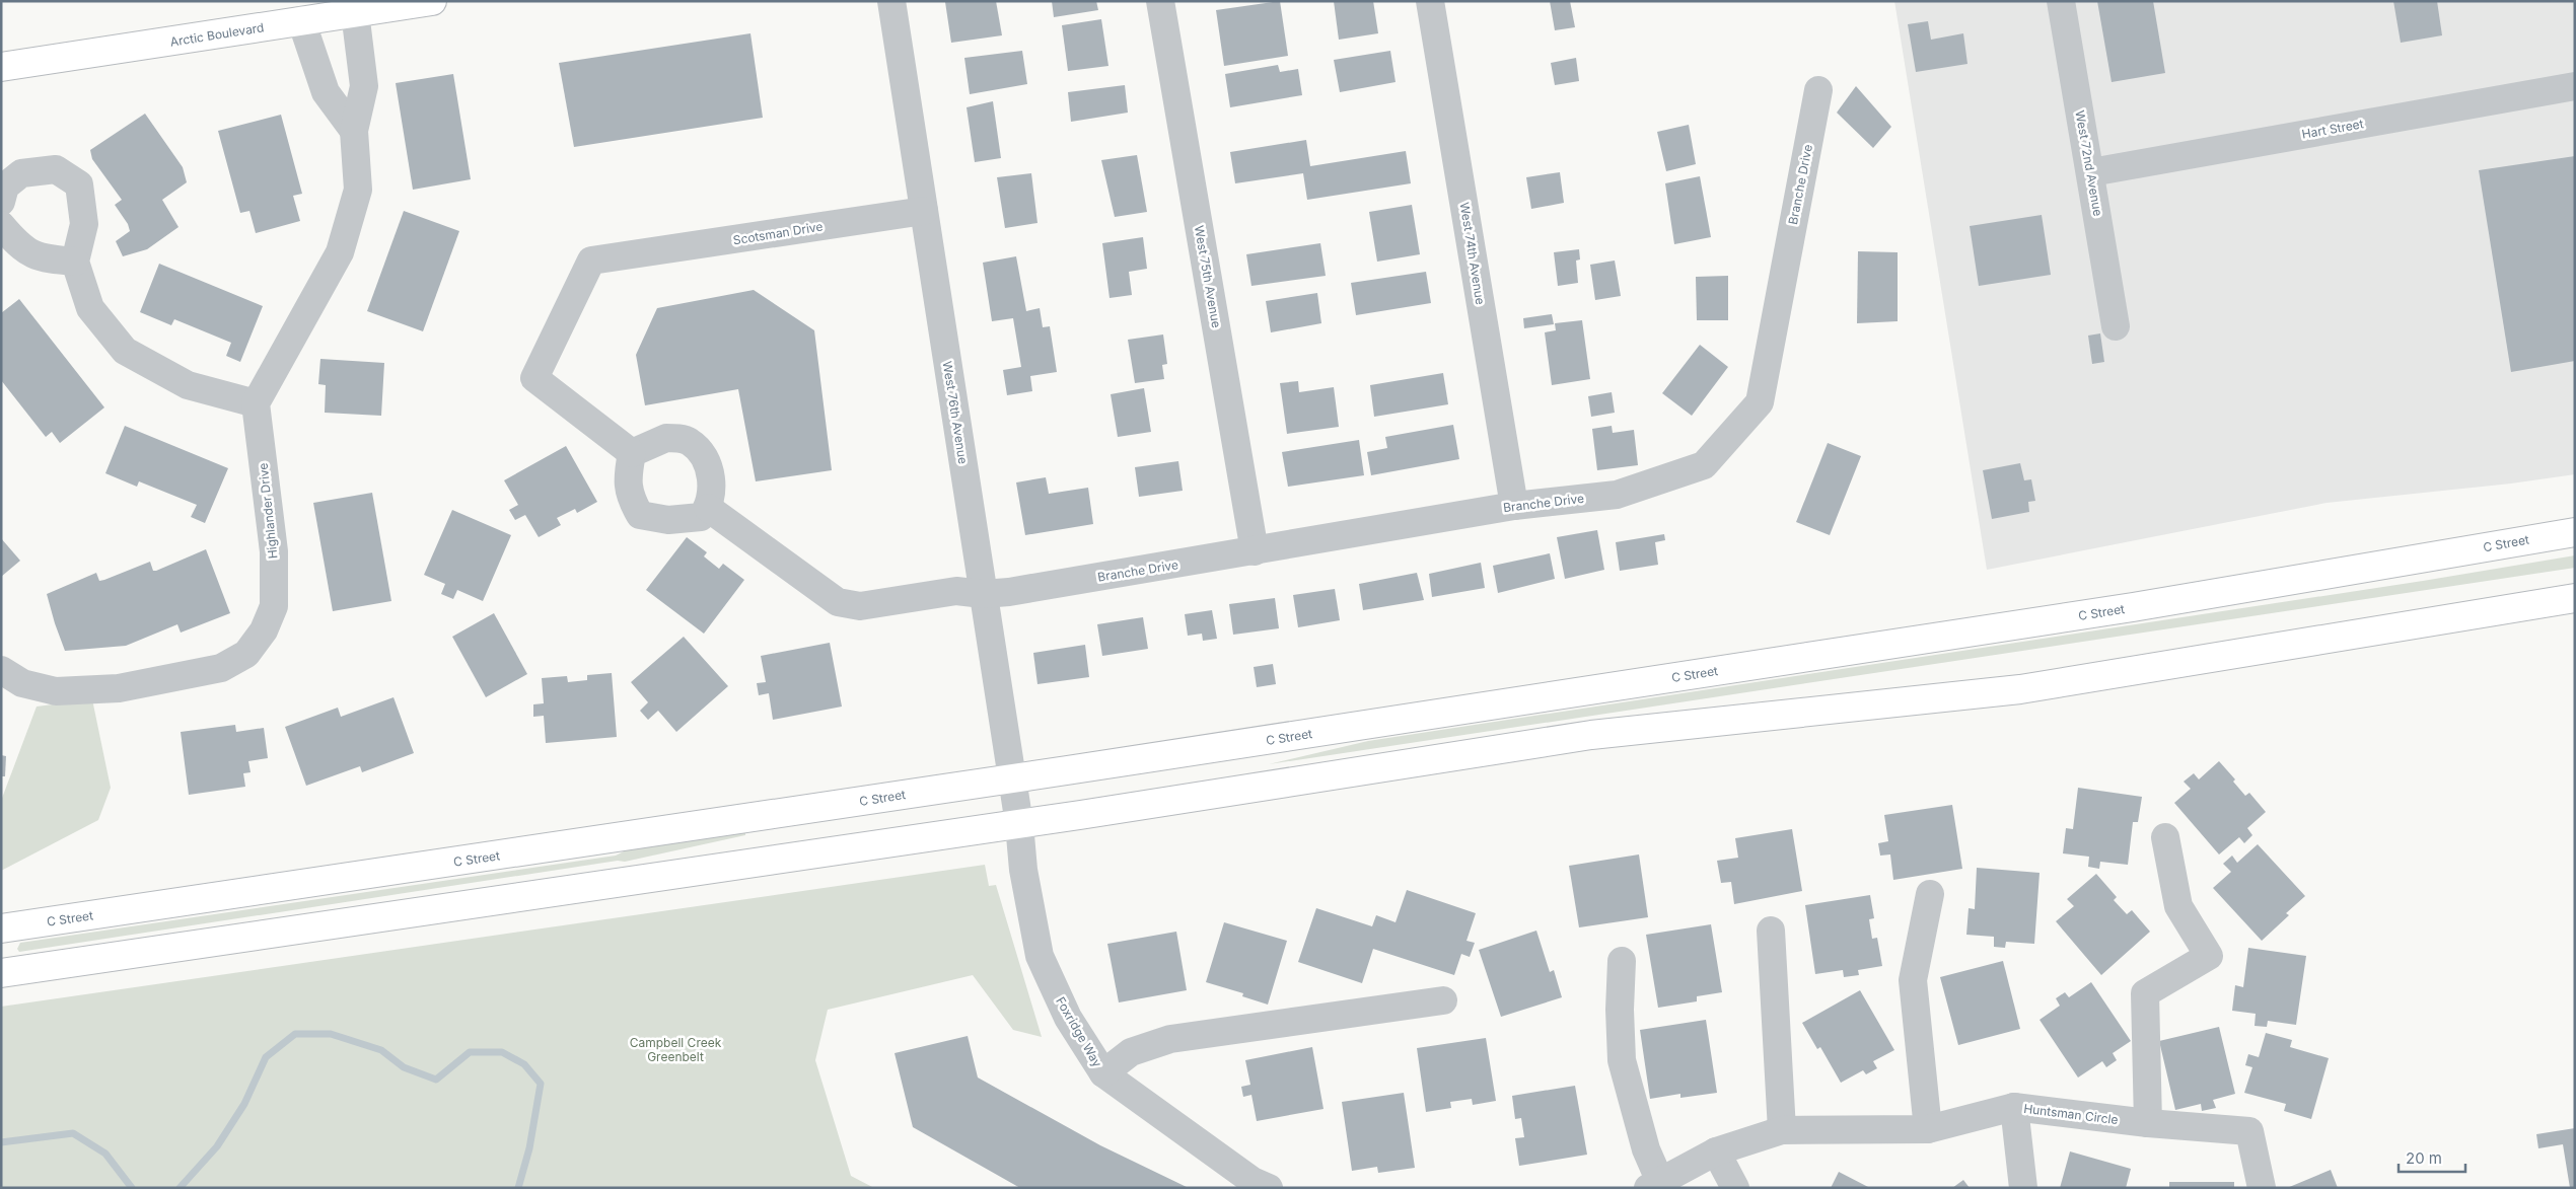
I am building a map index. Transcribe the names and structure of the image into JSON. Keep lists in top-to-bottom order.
{
  "streets": {
    "main road": ["Arctic Boulevard", "C Street"],
    "street": [
      "Hart Street",
      "West 72nd Avenue",
      "Branche Drive",
      "Scotsman Drive",
      "West 74th Avenue",
      "West 75th Avenue",
      "West 76th Avenue",
      "Highlander Drive",
      "Foxridge Way",
      "Huntsman Circle"
    ]
  },
  "crossings": [
    ["Hart Street", "West 72nd Avenue"],
    ["Branche Drive", "Scotsman Drive"],
    ["Branche Drive", "West 74th Avenue"],
    ["Branche Drive", "West 75th Avenue"],
    ["Branche Drive", "West 76th Avenue"],
    ["Scotsman Drive", "West 76th Avenue"],
    ["West 76th Avenue", "C Street"],
    ["West 76th Avenue", "Foxridge Way"]
  ],
  "parks": ["Campbell Creek Greenbelt"],
  "scale_bar": "20 m"
}
